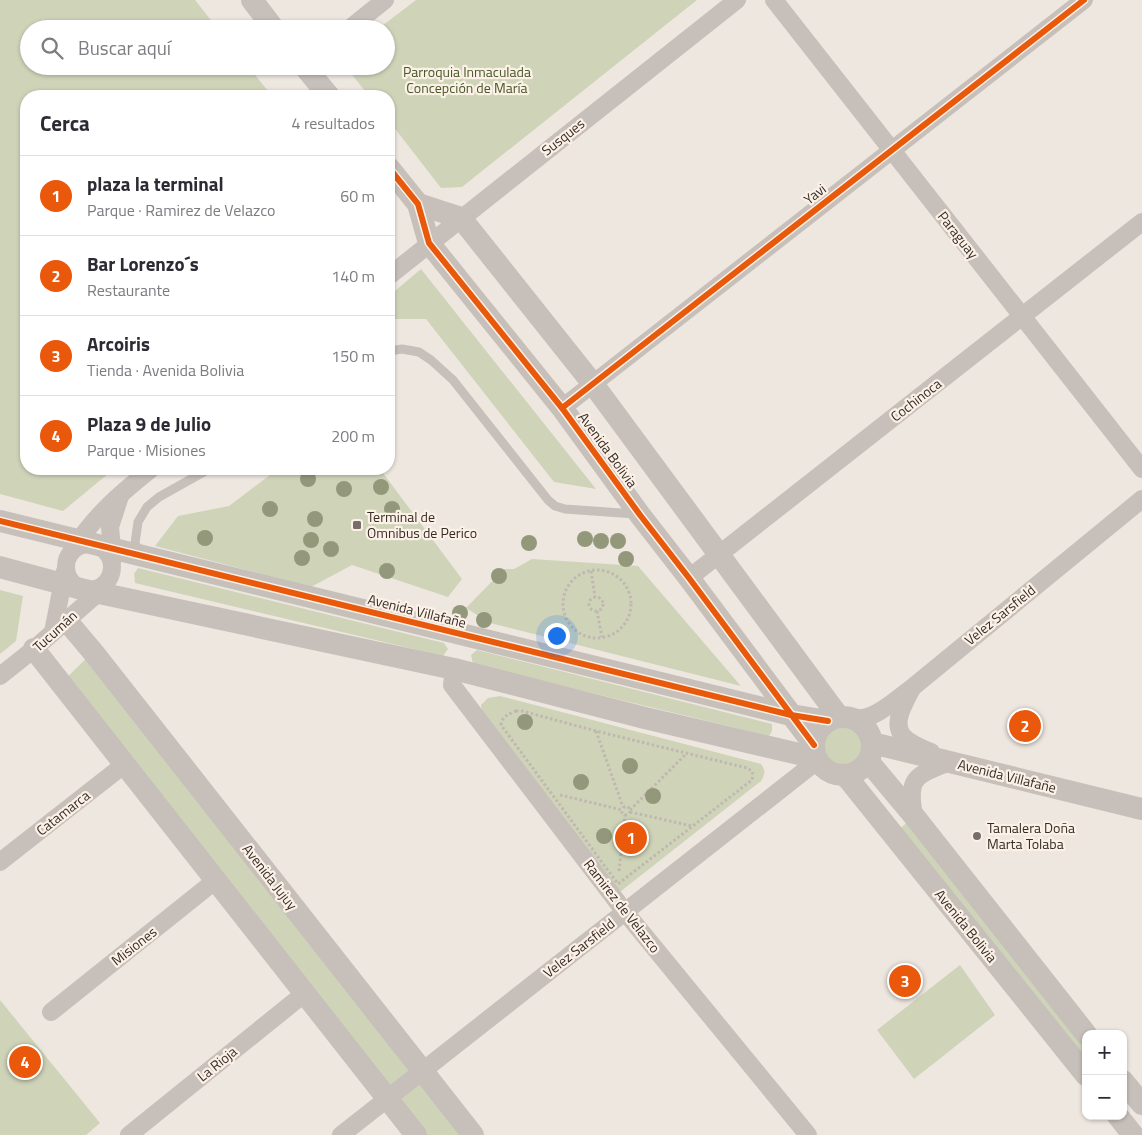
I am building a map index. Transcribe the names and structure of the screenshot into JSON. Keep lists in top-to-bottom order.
{
  "streets": {
    "street": [
      "Susques",
      "Yavi",
      "Paraguay",
      "Cochinoca",
      "Avenida Bolivia",
      "Avenida Villafañe",
      "Velez Sarsfield",
      "Tucumán",
      "Catamarca",
      "Avenida Jujuy",
      "Ramirez de Velazco",
      "Misiones",
      "La Rioja"
    ]
  },
  "crossings": [
    ["Susques", "Avenida Bolivia"],
    ["Yavi", "Paraguay"],
    ["Yavi", "Avenida Bolivia"],
    ["Paraguay", "Cochinoca"],
    ["Cochinoca", "Avenida Bolivia"],
    ["Avenida Bolivia", "Avenida Villafañe"],
    ["Avenida Bolivia", "Velez Sarsfield"],
    ["Avenida Villafañe", "Velez Sarsfield"],
    ["Velez Sarsfield", "Avenida Jujuy"],
    ["Velez Sarsfield", "Ramirez de Velazco"],
    ["Tucumán", "Avenida Jujuy"]
  ],
  "parks": ["Parroquia Inmaculada Concepción de María"],
  "places": {
    "transit": ["Terminal de Omnibus de Perico"],
    "other": ["Tamalera Doña Marta Tolaba"]
  },
  "page": {
    "search": "Buscar aquí",
    "heading": ["Cerca", "4 resultados"],
    "list": [
      {
        "mark": "1",
        "name": "plaza la terminal",
        "note": "Parque · Ramirez de Velazco",
        "value": "60 m"
      },
      {
        "mark": "2",
        "name": "Bar Lorenzo´s",
        "note": "Restaurante",
        "value": "140 m"
      },
      {
        "mark": "3",
        "name": "Arcoiris",
        "note": "Tienda · Avenida Bolivia",
        "value": "150 m"
      },
      {
        "mark": "4",
        "name": "Plaza 9 de Julio",
        "note": "Parque · Misiones",
        "value": "200 m"
      }
    ],
    "pins": [
      "2",
      "1",
      "3",
      "4"
    ],
    "map_buttons": ["+", "−"]
  }
}
